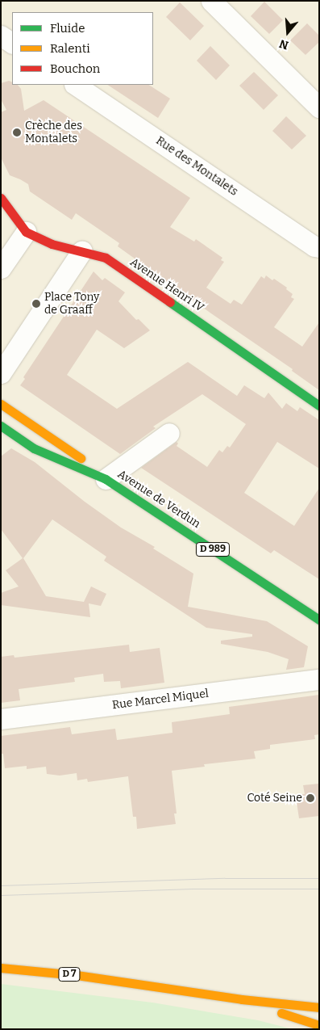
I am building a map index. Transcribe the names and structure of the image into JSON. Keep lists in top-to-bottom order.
{
  "streets": {
    "main road": [
      "Avenue Henri IV",
      "Avenue de Verdun",
      "D 989",
      "D 7"
    ],
    "street": ["Rue des Montalets", "Rue Marcel Miquel"]
  },
  "places": ["Crèche des Montalets", "Place Tony de Graaff", "Coté Seine"],
  "legend": ["Fluide", "Ralenti", "Bouchon"],
  "north": "bottom"
}
